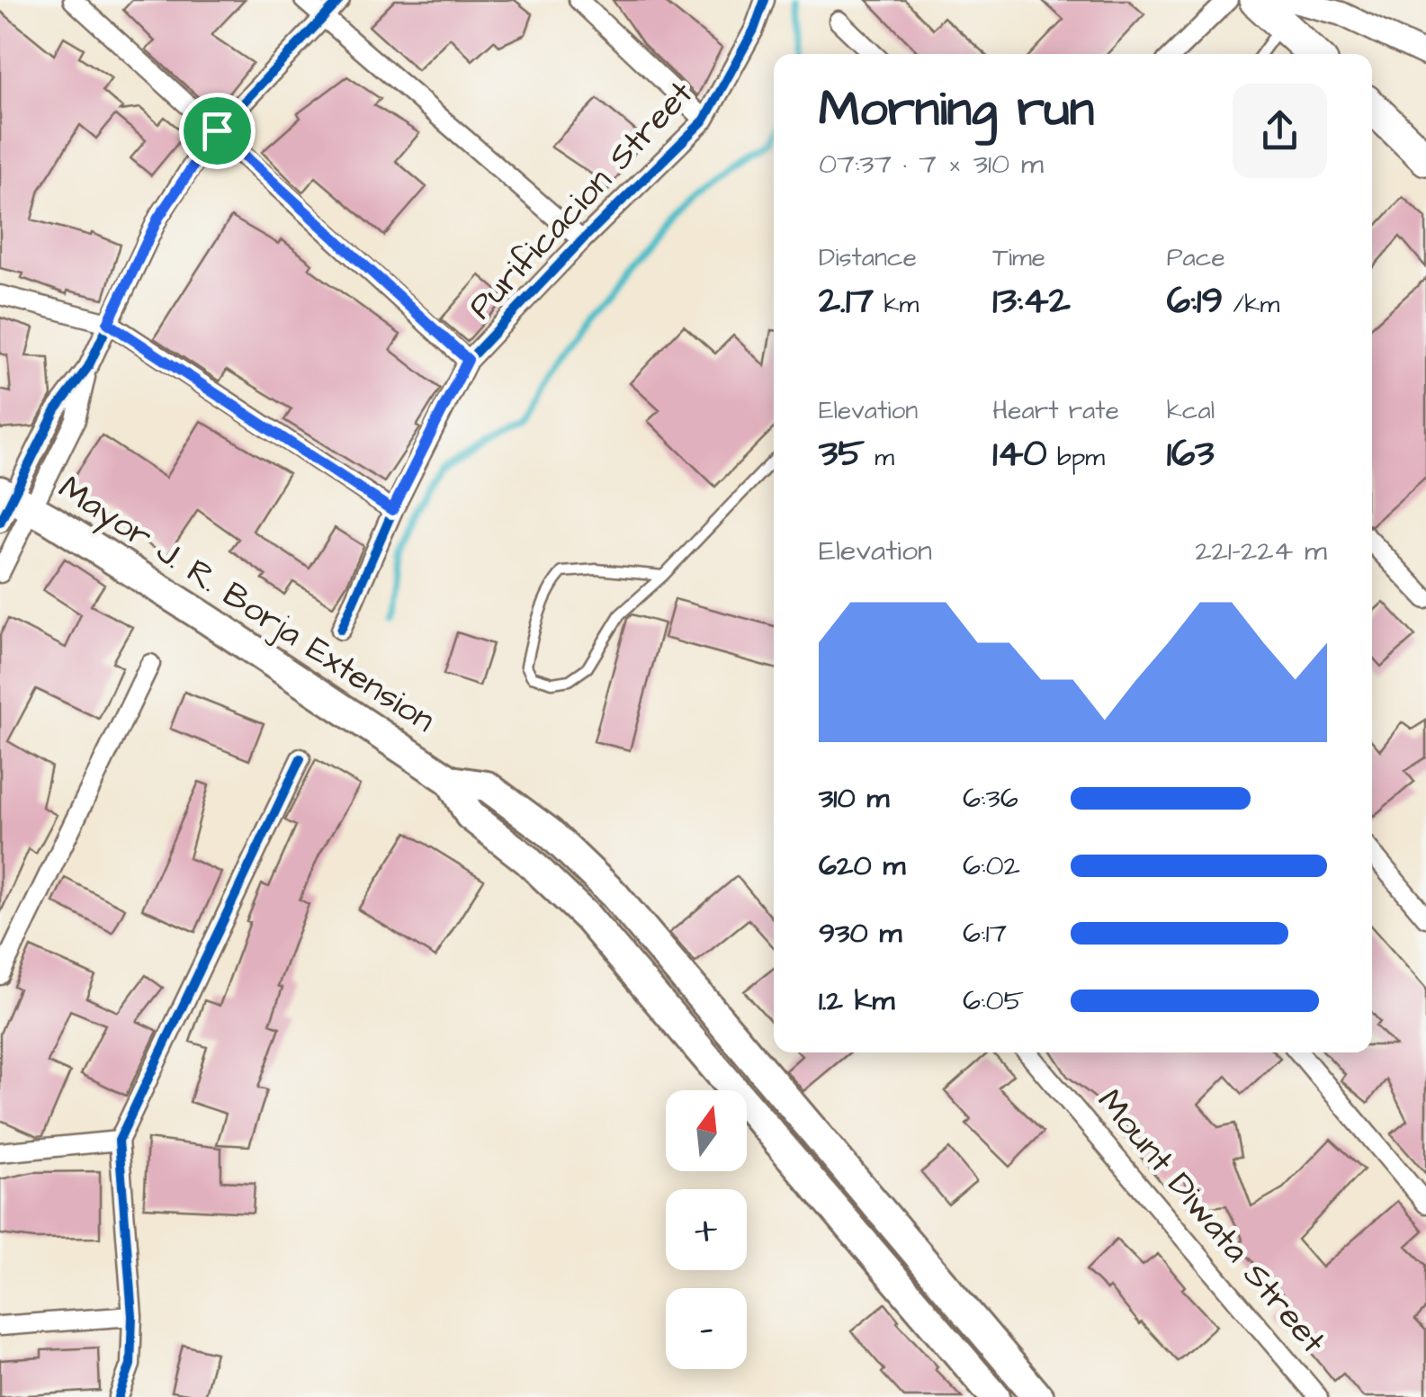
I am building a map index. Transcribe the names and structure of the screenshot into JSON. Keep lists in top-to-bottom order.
{
  "streets": {
    "main road": ["Mayor J. R. Borja Extension"],
    "street": ["Purificacion Street", "Mount Diwata Street"]
  },
  "north": "top",
  "page": {
    "heading": ["Morning run", "07:37 · 7 × 310 m"],
    "stats": [
      ["Distance", "2.17 km"],
      ["Time", "13:42"],
      ["Pace", "6:19 /km"],
      ["Elevation", "35 m"],
      ["Heart rate", "140 bpm"],
      ["kcal", "163"]
    ],
    "chart": ["Elevation", "221–224 m"],
    "list": [
      {
        "name": "310 m",
        "note": "6:36"
      },
      {
        "name": "620 m",
        "note": "6:02"
      },
      {
        "name": "930 m",
        "note": "6:17"
      },
      {
        "name": "1.2 km",
        "note": "6:05"
      }
    ],
    "map_buttons": ["+", "−"]
  }
}
